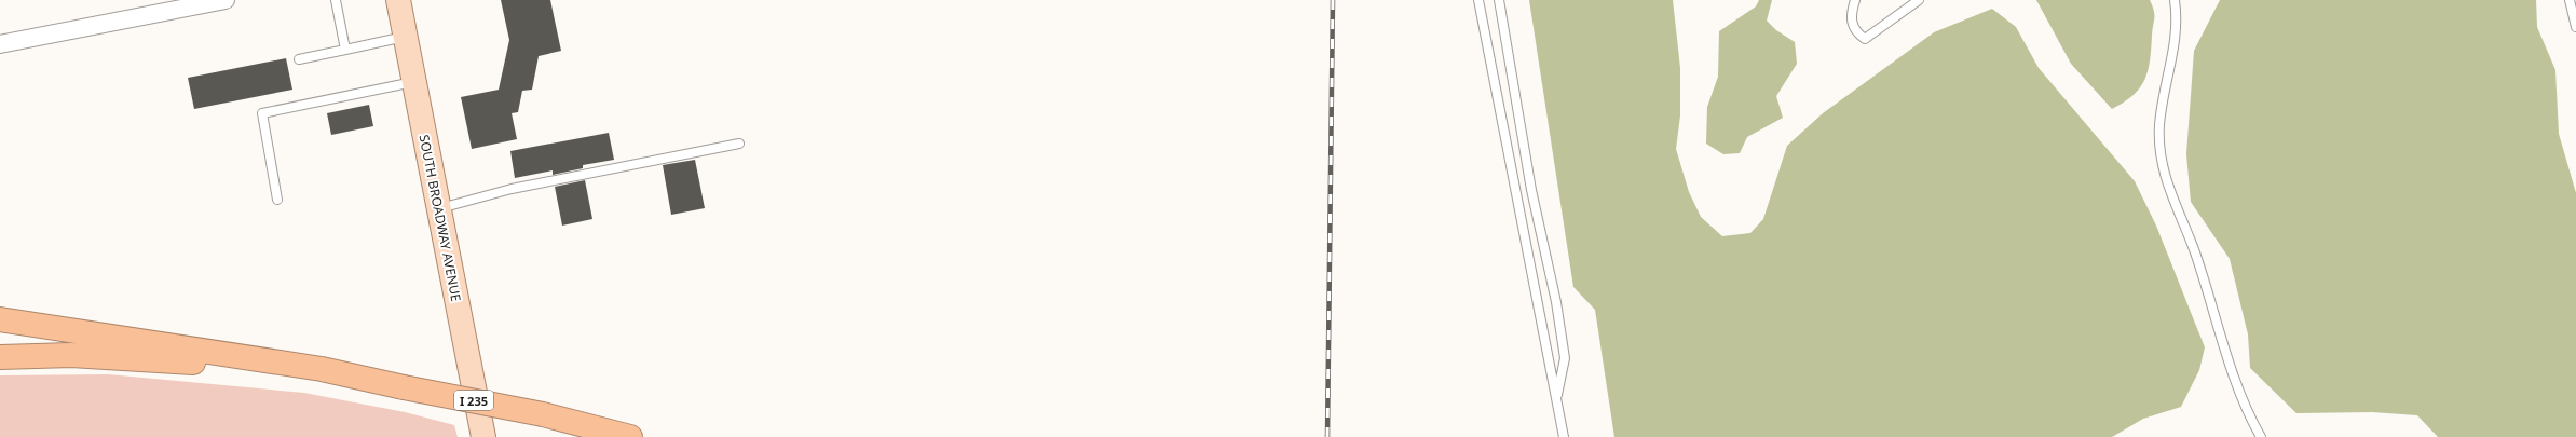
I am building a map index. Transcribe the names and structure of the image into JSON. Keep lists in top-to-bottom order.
{
  "streets": {
    "highway": ["I 235"],
    "main road": ["SOUTH BROADWAY AVENUE"]
  }
}
